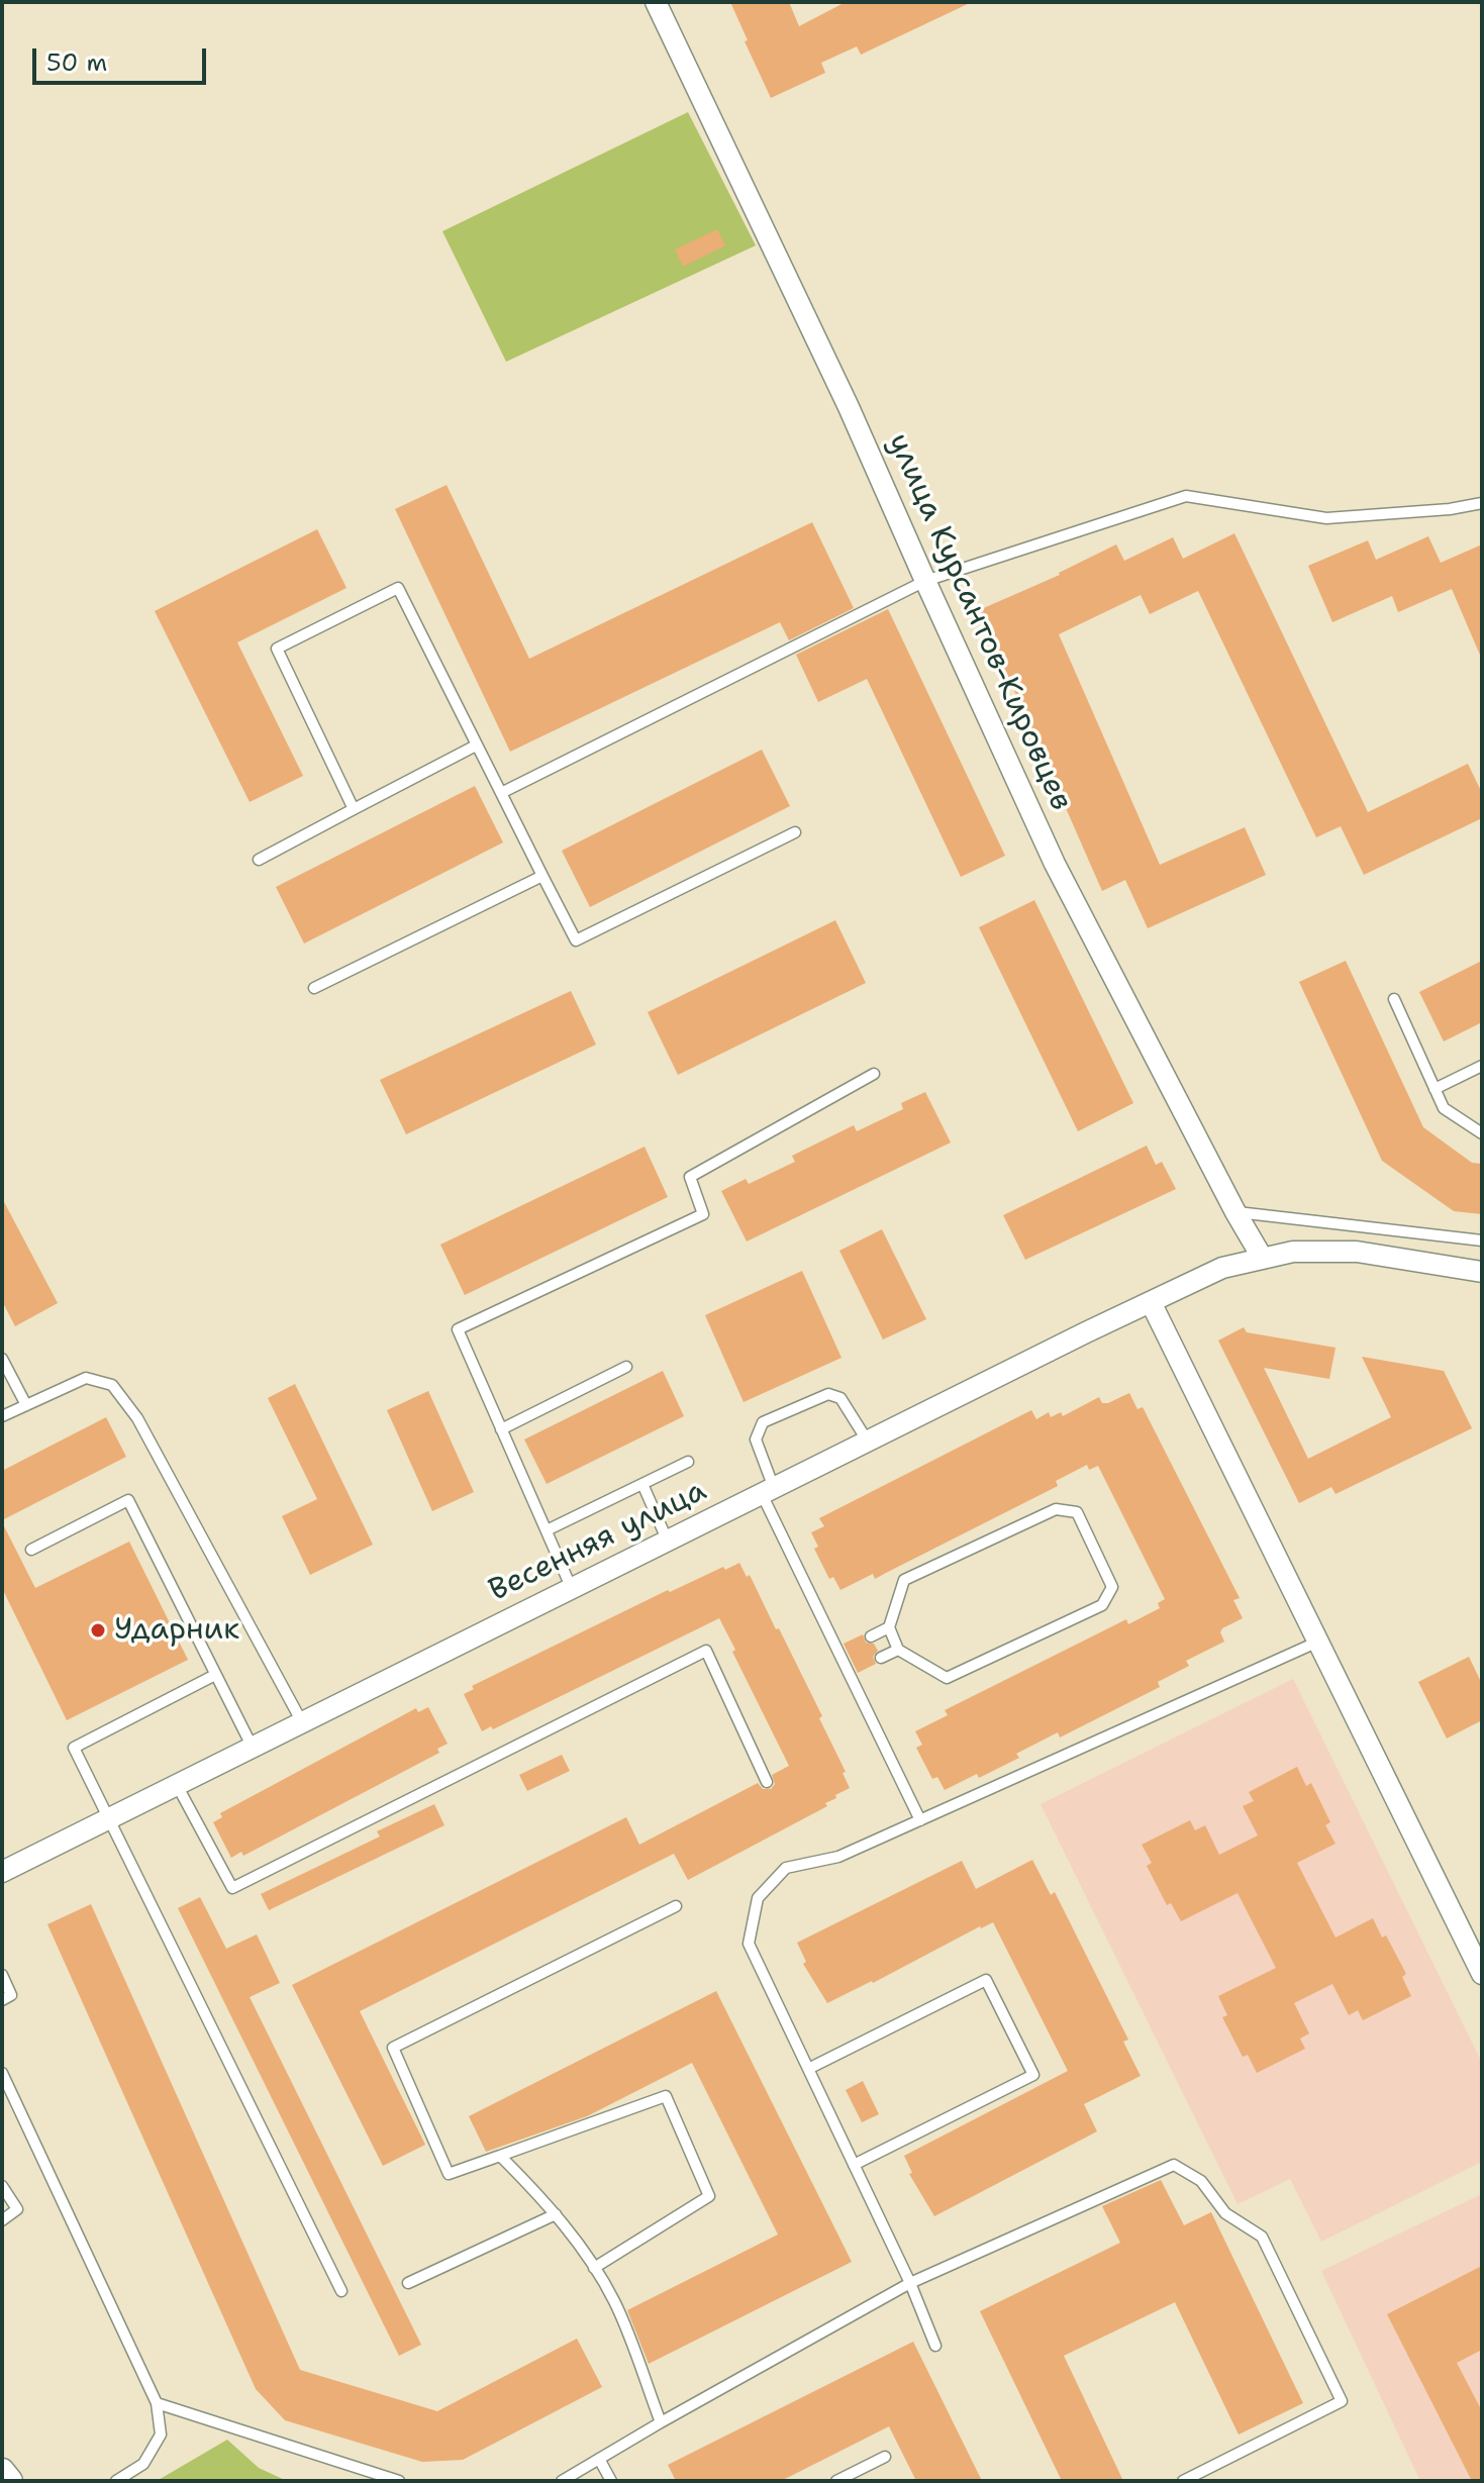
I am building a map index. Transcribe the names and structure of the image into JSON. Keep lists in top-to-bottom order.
{
  "streets": {
    "street": ["улица Курсантов-Кировцев", "Весенняя улица"]
  },
  "crossings": [
    ["улица Курсантов-Кировцев", "Весенняя улица"]
  ],
  "places": ["Ударник"],
  "scale_bar": "50 m"
}
